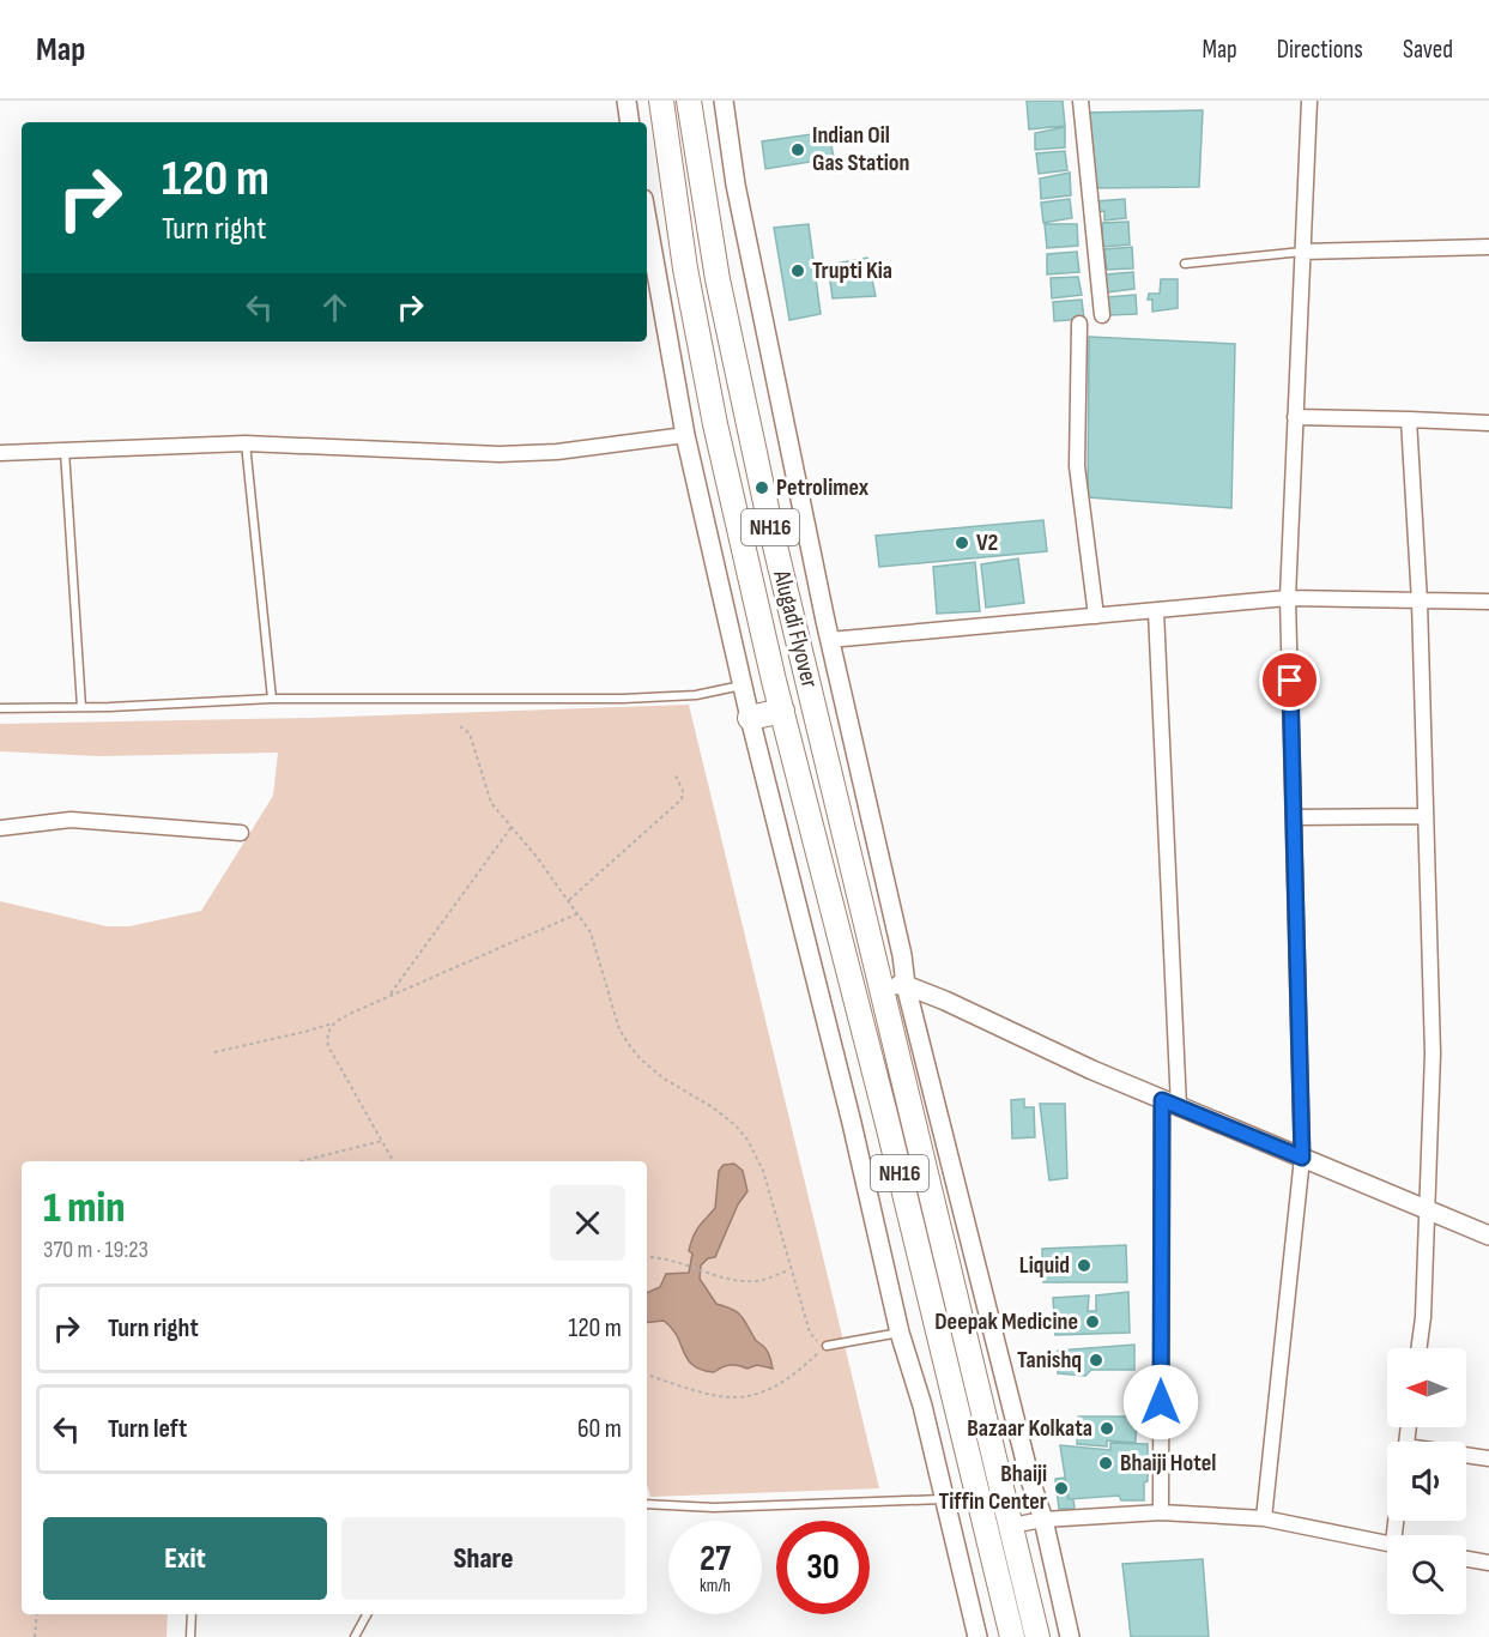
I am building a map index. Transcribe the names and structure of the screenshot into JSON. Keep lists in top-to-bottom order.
{
  "streets": {
    "highway": ["NH16", "Alugadi Flyover"]
  },
  "crossings": [
    ["NH16", "Alugadi Flyover"]
  ],
  "places": [
    "Indian Oil Gas Station",
    "Trupti Kia",
    "Petrolimex",
    "V2",
    "Liquid",
    "Deepak Medicine",
    "Tanishq",
    "Bazaar Kolkata",
    "Bhaiji Hotel",
    "Bhaiji Tiffin Center"
  ],
  "north": "left",
  "page": {
    "header": "Map",
    "nav": ["Map", "Directions", "Saved"],
    "turn": ["120 m", "Turn right"],
    "heading": ["1 min", "370 m · 19:23"],
    "list": [
      {
        "name": "Turn right",
        "value": "120 m"
      },
      {
        "name": "Turn left",
        "value": "60 m"
      }
    ],
    "buttons": ["Exit", "Share"],
    "speed": "27 km/h",
    "limit": "30"
  }
}
